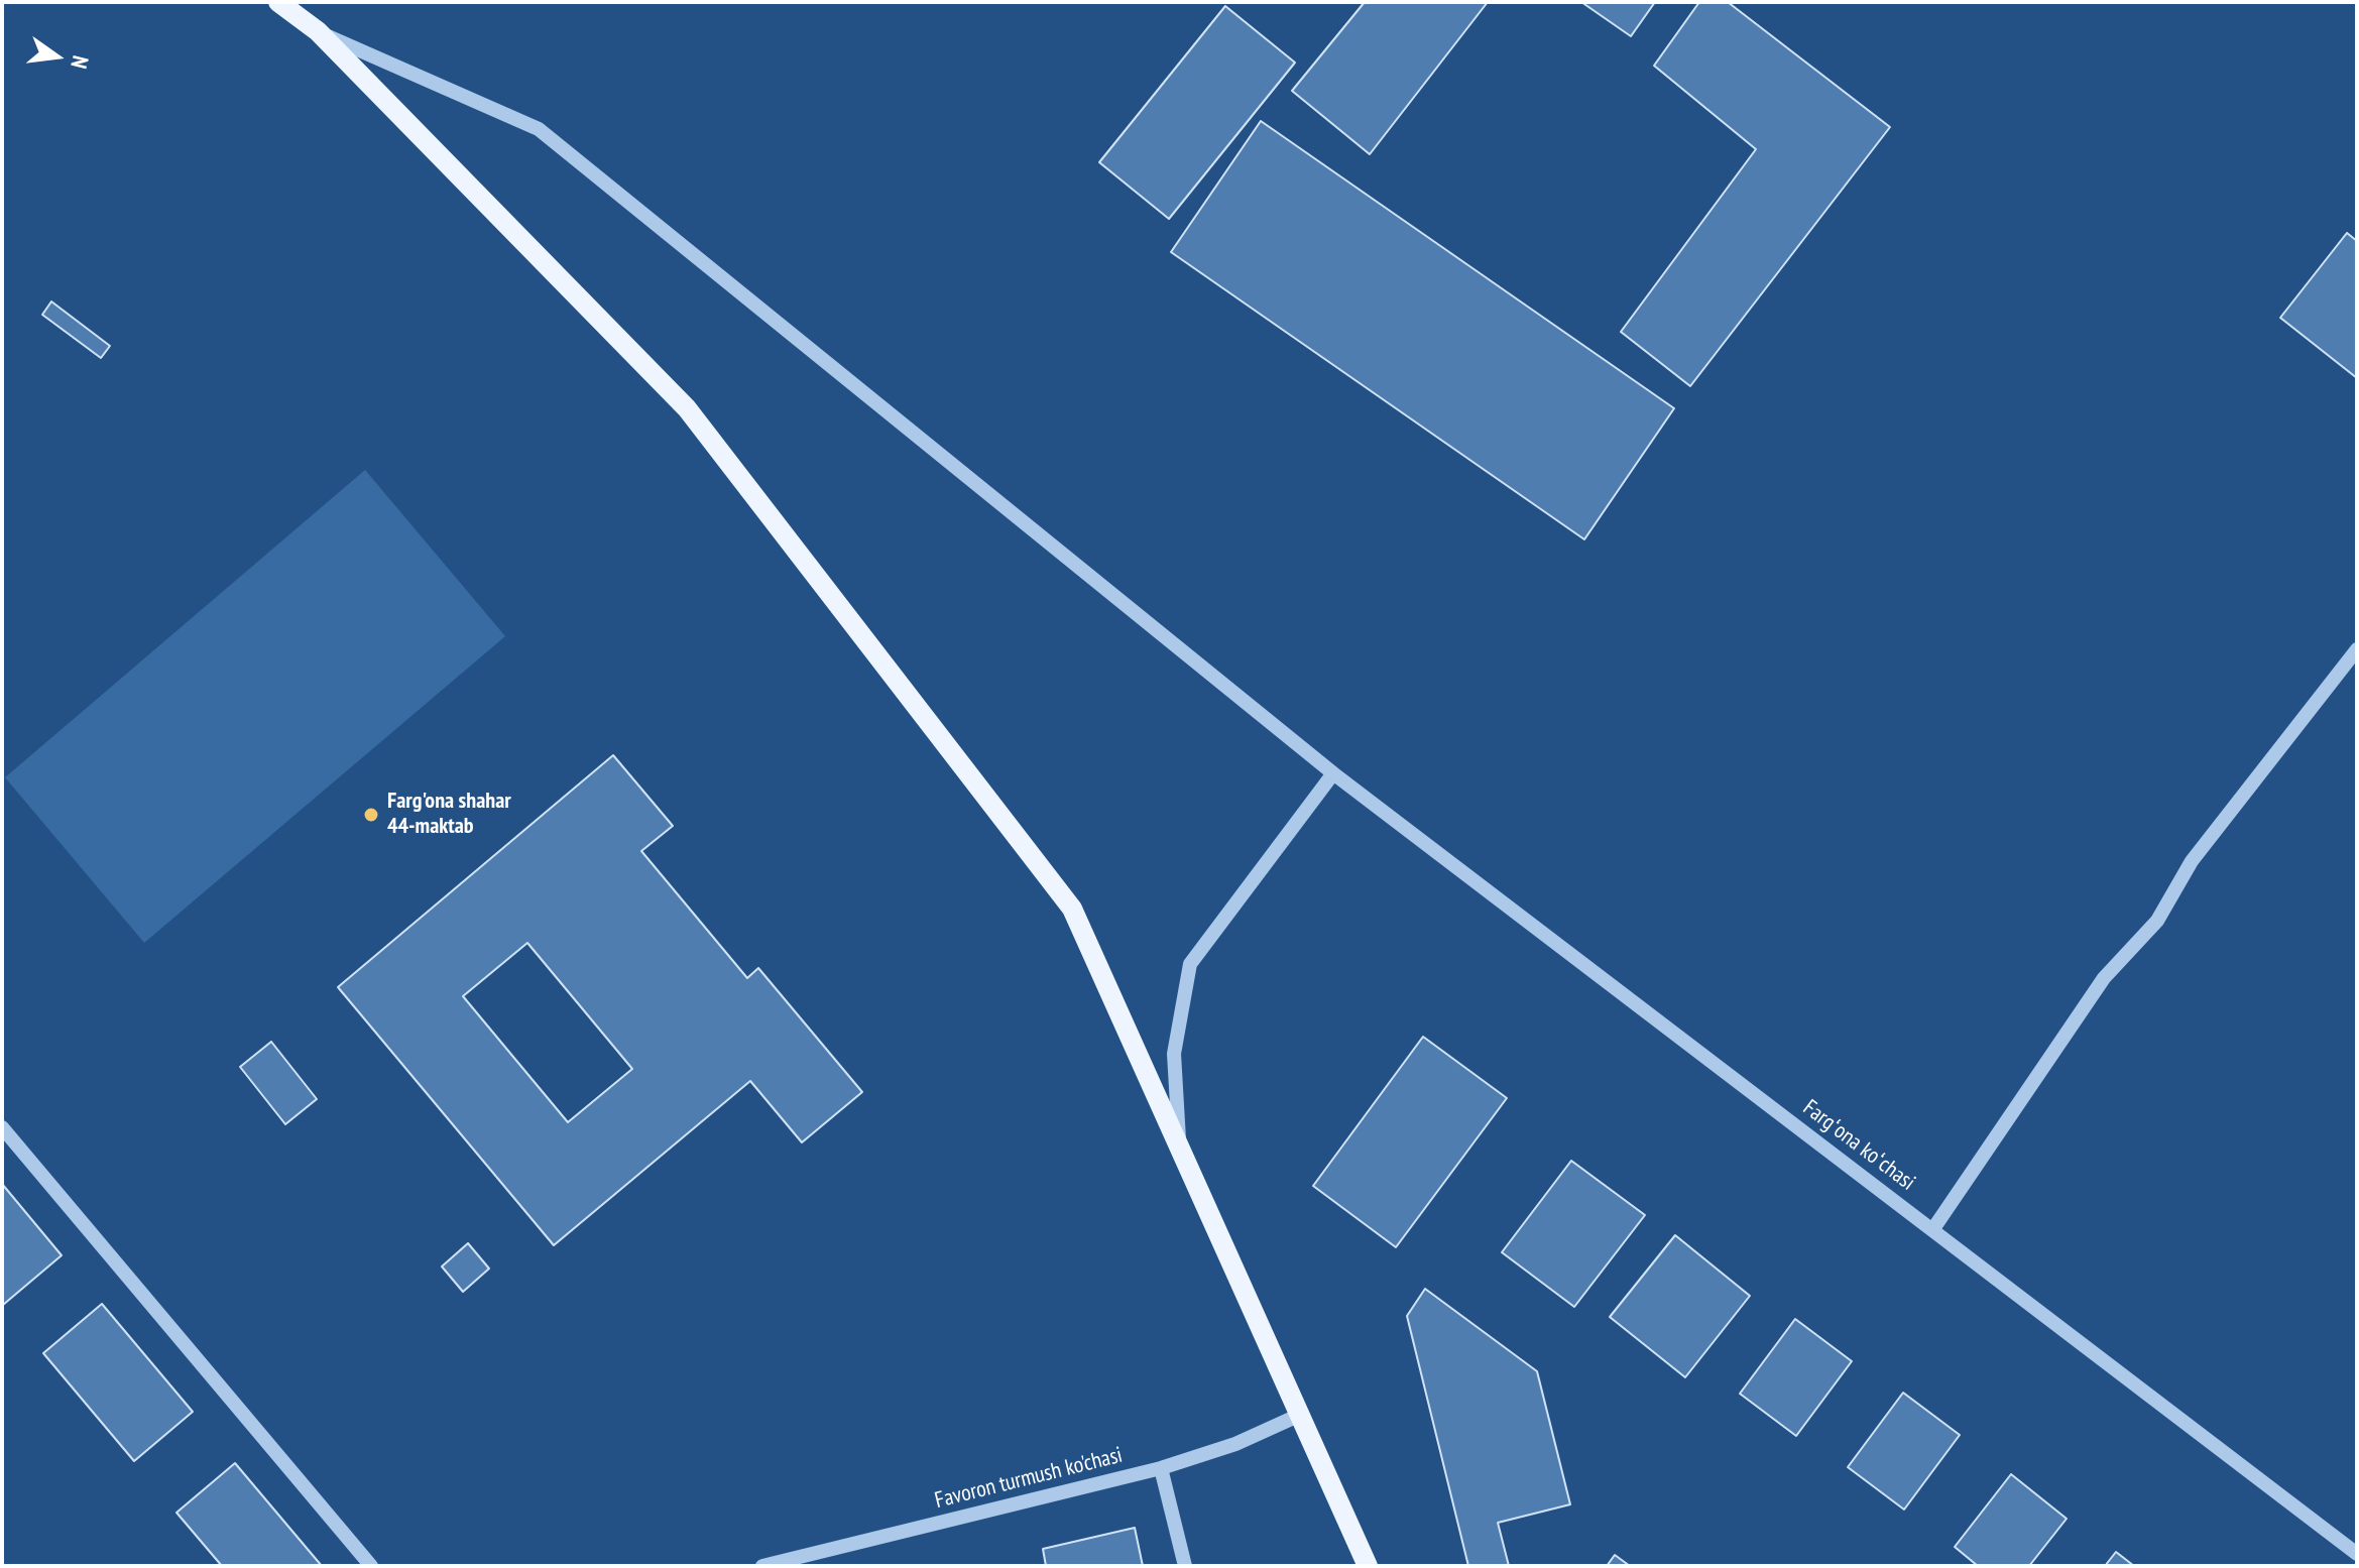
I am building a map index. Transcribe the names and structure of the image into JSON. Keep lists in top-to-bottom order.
{
  "streets": {
    "street": ["Fargʻona koʻchasi", "Favoron turmush ko'chasi"]
  },
  "places": ["Farg'ona shahar 44-maktab"],
  "north": "right"
}
